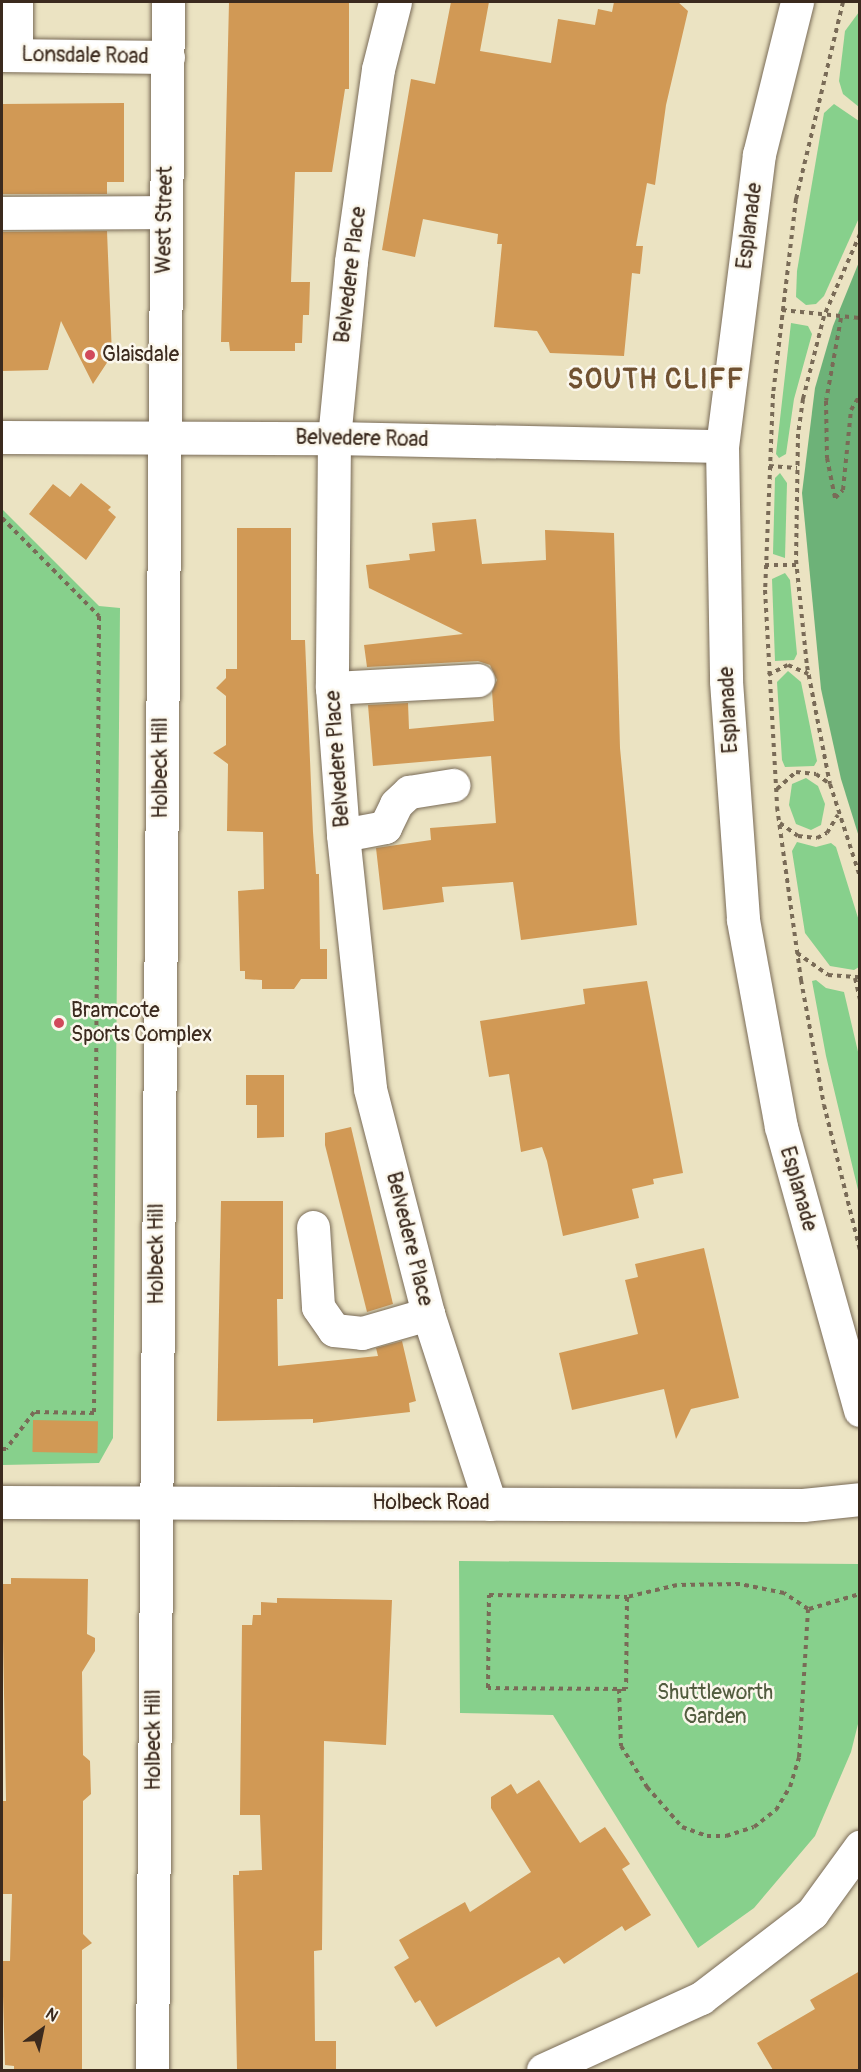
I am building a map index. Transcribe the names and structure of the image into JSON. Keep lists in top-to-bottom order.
{
  "streets": {
    "street": [
      "Lonsdale Road",
      "West Street",
      "Esplanade",
      "Belvedere Place",
      "Belvedere Road",
      "Holbeck Hill",
      "Holbeck Road"
    ]
  },
  "crossings": [
    ["Lonsdale Road", "West Street"],
    ["West Street", "Belvedere Road"],
    ["West Street", "Holbeck Hill"],
    ["Esplanade", "Belvedere Road"],
    ["Belvedere Place", "Belvedere Road"],
    ["Belvedere Place", "Holbeck Road"],
    ["Belvedere Road", "Holbeck Hill"],
    ["Holbeck Hill", "Holbeck Road"]
  ],
  "districts": ["SOUTH CLIFF"],
  "parks": ["Shuttleworth Garden"],
  "places": ["Glaisdale", "Bramcote Sports Complex"],
  "north": "top right"
}
